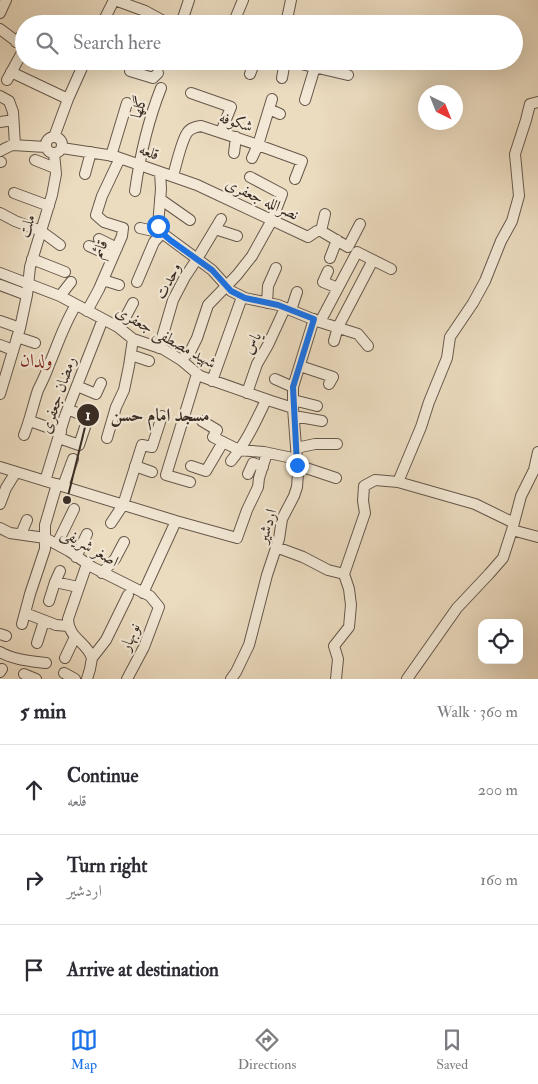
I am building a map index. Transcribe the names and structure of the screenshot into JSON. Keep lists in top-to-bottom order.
{
  "streets": {
    "street": [
      "گلها",
      "شکوفه",
      "قلعه",
      "نصرالله جعفری",
      "ملت",
      "قائم",
      "وحدت",
      "شهید مصطفی جعفری",
      "یاس",
      "رمضان جعفری",
      "اردشیر",
      "اصغر شریفی",
      "نوبهار"
    ]
  },
  "crossings": [
    ["گلها", "قلعه"],
    ["شکوفه", "نصرالله جعفری"],
    ["قلعه", "نصرالله جعفری"],
    ["قلعه", "ملت"],
    ["قلعه", "قائم"],
    ["ملت", "شهید مصطفی جعفری"],
    ["قائم", "شهید مصطفی جعفری"],
    ["وحدت", "شهید مصطفی جعفری"],
    ["شهید مصطفی جعفری", "یاس"],
    ["شهید مصطفی جعفری", "رمضان جعفری"],
    ["شهید مصطفی جعفری", "اردشیر"],
    ["اصغر شریفی", "نوبهار"]
  ],
  "districts": ["ولدان"],
  "places": ["مسجد امام حسن"],
  "north": "bottom right",
  "page": {
    "search": "Search here",
    "heading": ["5 min", "Walk · 360 m"],
    "list": [
      ["Continue", "قلعه", "200 m"],
      ["Turn right", "اردشیر", "160 m"],
      "Arrive at destination"
    ],
    "nav": ["Map", "Directions", "Saved"]
  }
}
